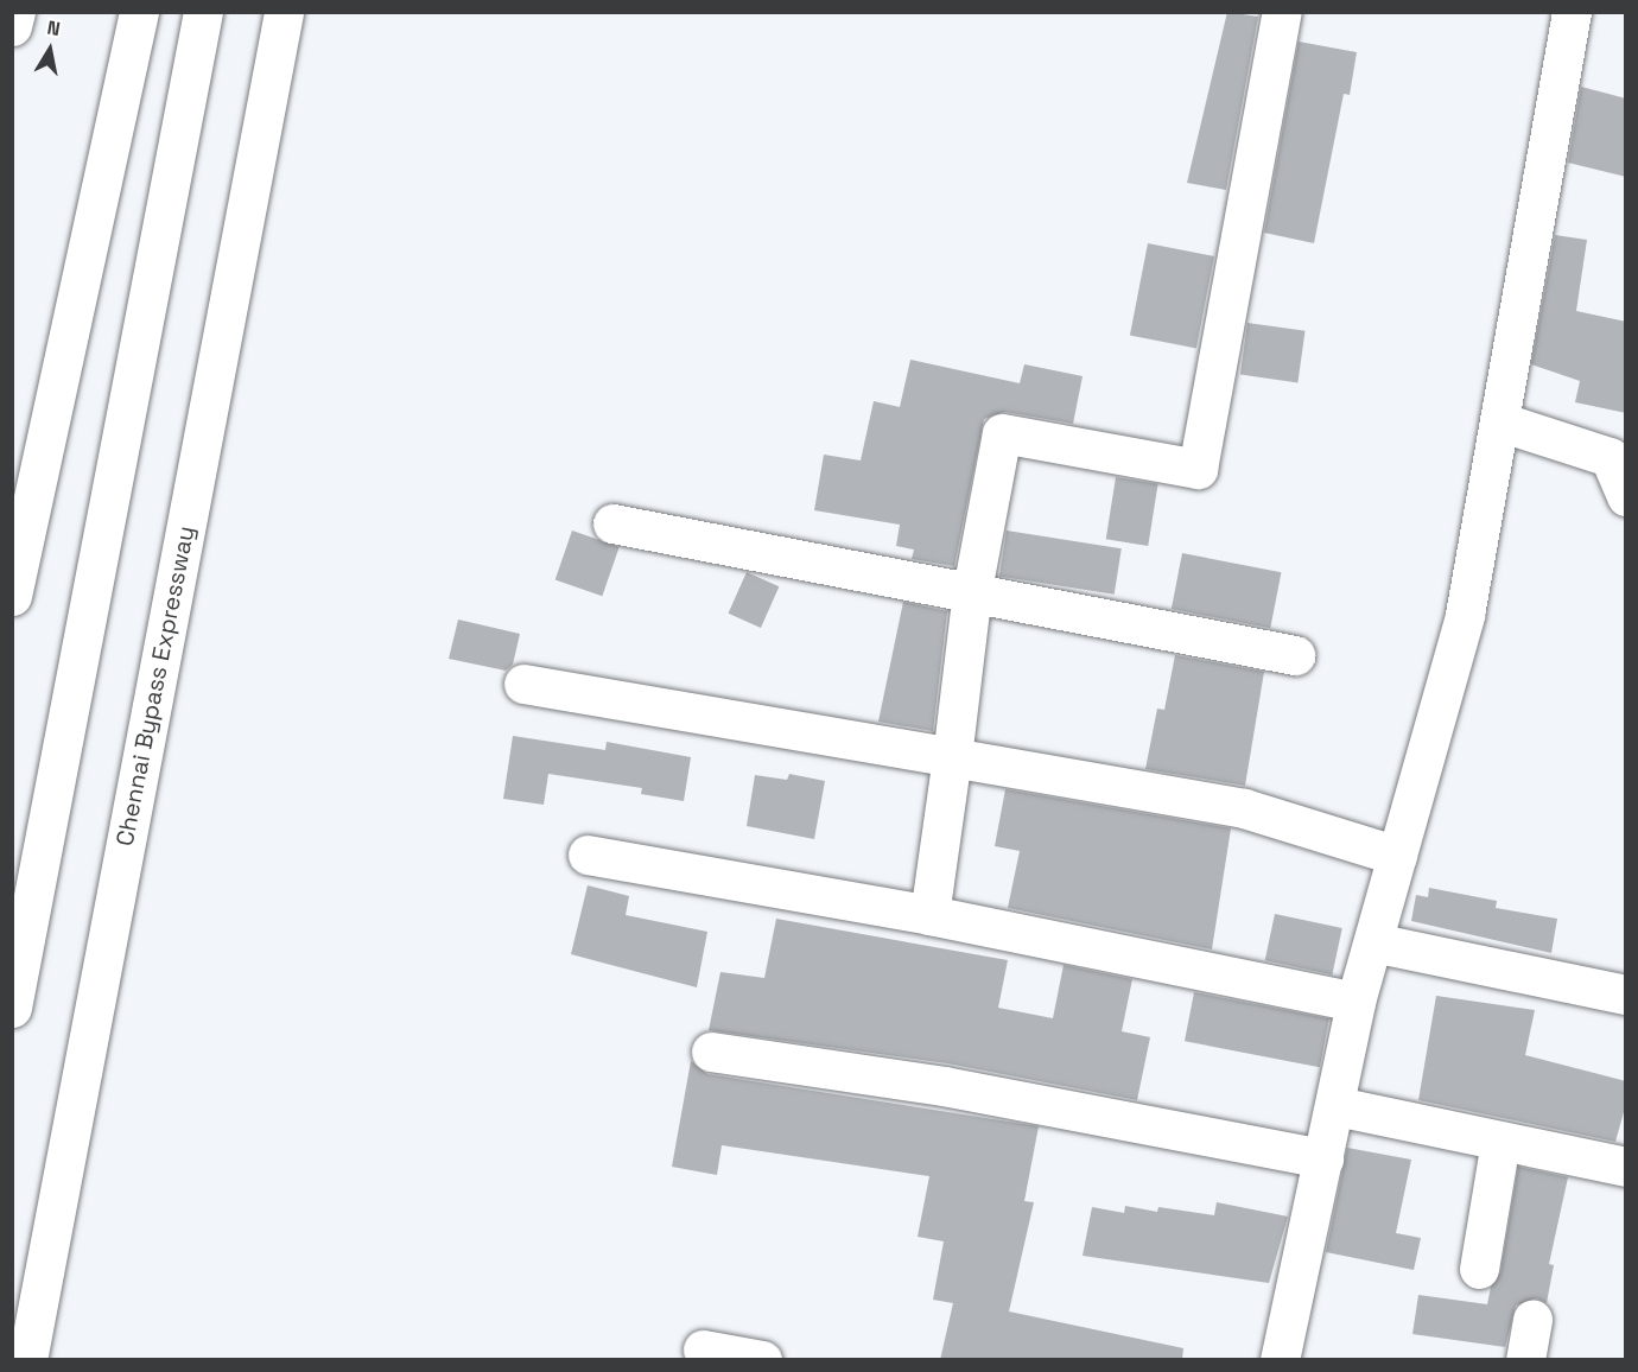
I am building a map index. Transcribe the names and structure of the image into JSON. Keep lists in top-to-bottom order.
{
  "streets": {
    "main road": ["Chennai Bypass Expressway"]
  },
  "north": "top"
}
